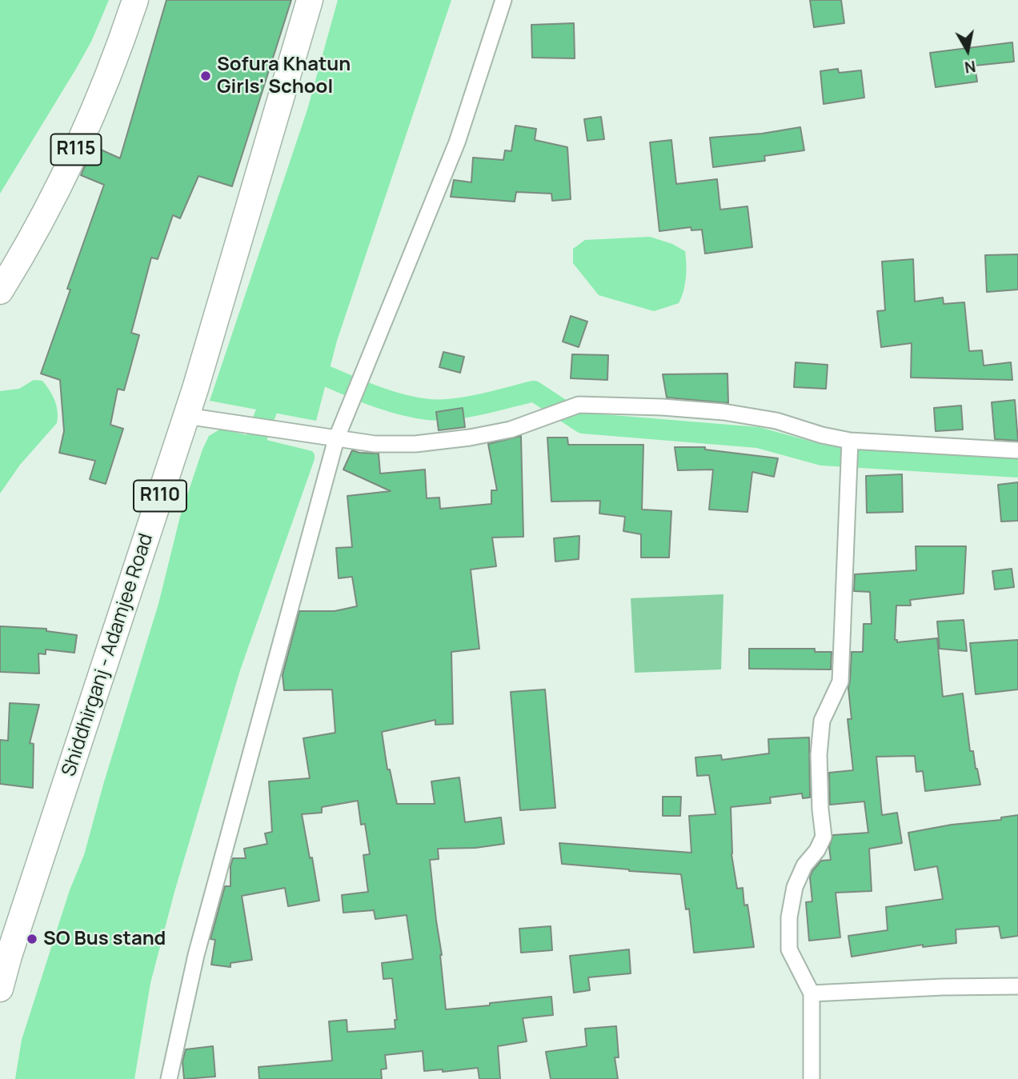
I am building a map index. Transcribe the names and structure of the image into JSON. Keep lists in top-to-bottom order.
{
  "streets": {
    "main road": ["R115", "R110", "Shiddhirganj - Adamjee Road"]
  },
  "places": ["Sofura Khatun Girls' School", "SO Bus stand"],
  "north": "bottom"
}
